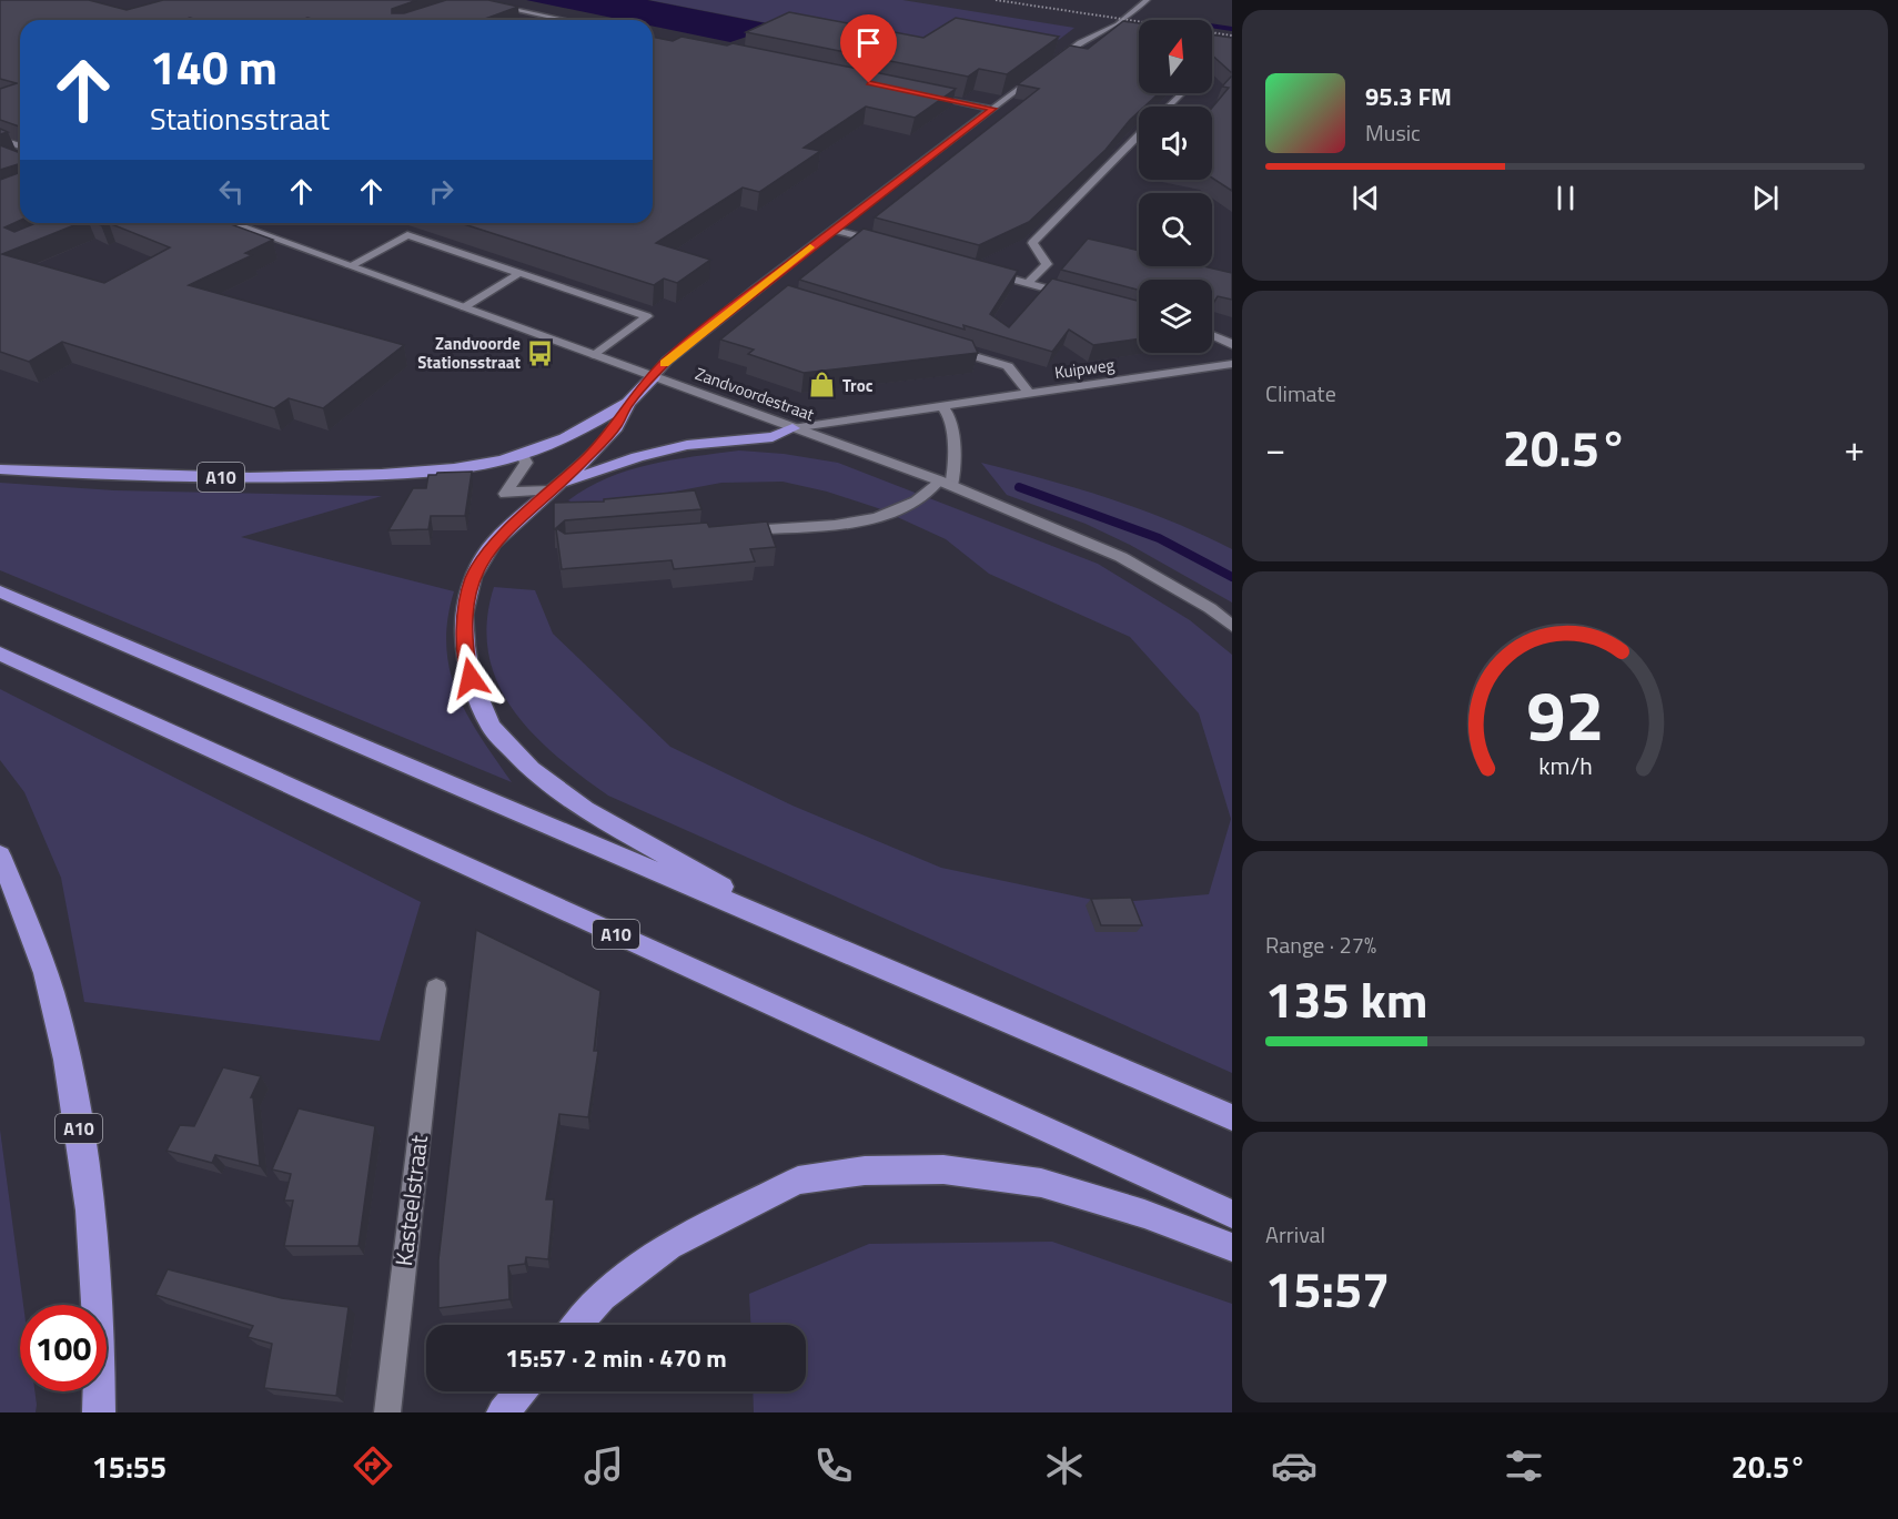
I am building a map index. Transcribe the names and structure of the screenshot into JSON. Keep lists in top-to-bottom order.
{
  "streets": {
    "highway": ["A10"],
    "street": ["Kuipweg", "Zandvoordestraat", "Kasteelstraat"]
  },
  "crossings": [
    ["Kuipweg", "Zandvoordestraat"],
    ["Zandvoordestraat", "A10"]
  ],
  "places": {
    "bus stop": ["Zandvoorde Stationsstraat"],
    "shop": ["Troc"]
  },
  "north": "top",
  "page": {
    "turn": ["140 m", "Stationsstraat"],
    "song": ["95.3 FM", "Music"],
    "tile": [
      "Climate",
      ["Range · 27%", "135 km"],
      ["Arrival", "15:57"]
    ],
    "heat": ["−", "20.5°", "+"],
    "limit": "100",
    "trip": "15:57 · 2 min · 470 m",
    "tabs": ["15:55", "20.5°"],
    "gauge": ["92", "km/h"]
  }
}
